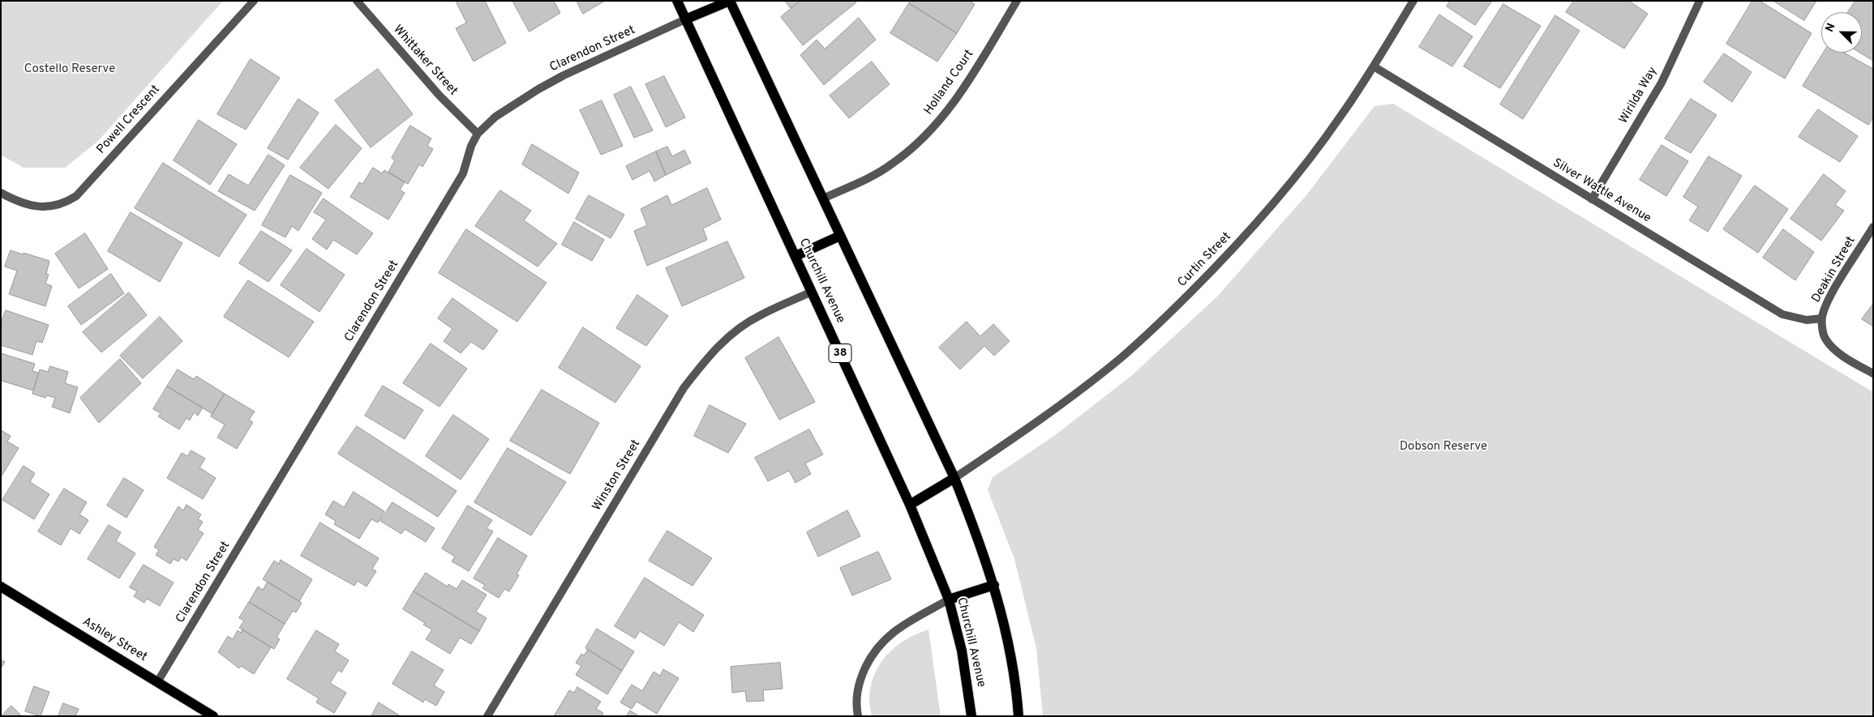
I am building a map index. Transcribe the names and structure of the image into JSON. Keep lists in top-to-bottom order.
{
  "streets": {
    "main road": ["Churchill Avenue", "38", "Ashley Street"],
    "street": [
      "Clarendon Street",
      "Whittaker Street",
      "Holland Court",
      "Wirilda Way",
      "Powell Crescent",
      "Silver Wattle Avenue",
      "Curtin Street",
      "Deakin Street",
      "Winston Street"
    ]
  },
  "crossings": [
    ["Clarendon Street", "Whittaker Street"],
    ["Clarendon Street", "Churchill Avenue"],
    ["Clarendon Street", "Ashley Street"],
    ["Wirilda Way", "Silver Wattle Avenue"],
    ["Silver Wattle Avenue", "Curtin Street"],
    ["Silver Wattle Avenue", "Deakin Street"],
    ["Churchill Avenue", "Winston Street"]
  ],
  "parks": ["Costello Reserve", "Dobson Reserve"],
  "north": "top left"
}
